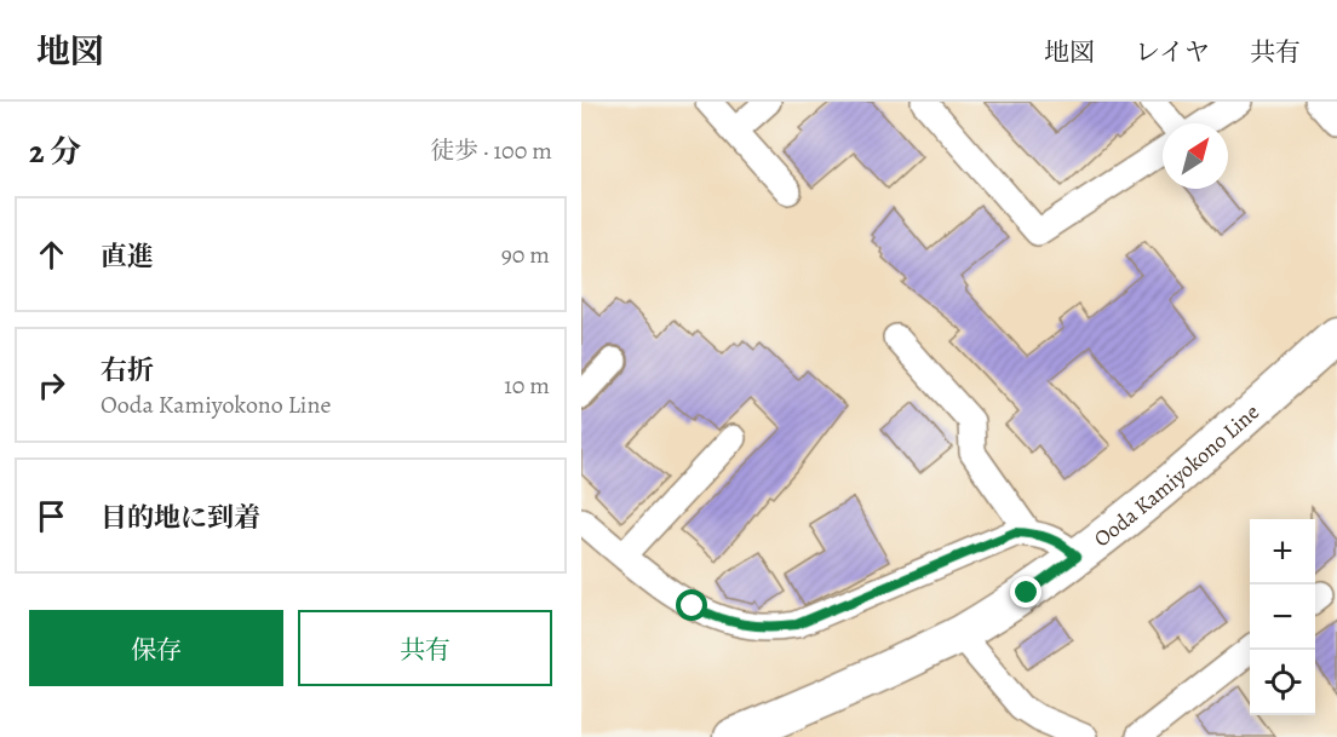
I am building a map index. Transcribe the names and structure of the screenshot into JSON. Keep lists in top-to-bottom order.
{
  "streets": {
    "main road": ["Ooda Kamiyokono Line"]
  },
  "north": "top right",
  "page": {
    "header": "地図",
    "nav": ["地図", "レイヤ", "共有"],
    "heading": ["2 分", "徒歩 · 100 m"],
    "list": [
      ["直進", "90 m"],
      ["右折", "Ooda Kamiyokono Line", "10 m"],
      "目的地に到着"
    ],
    "map_buttons": ["+", "−"],
    "buttons": ["保存", "共有"]
  }
}
